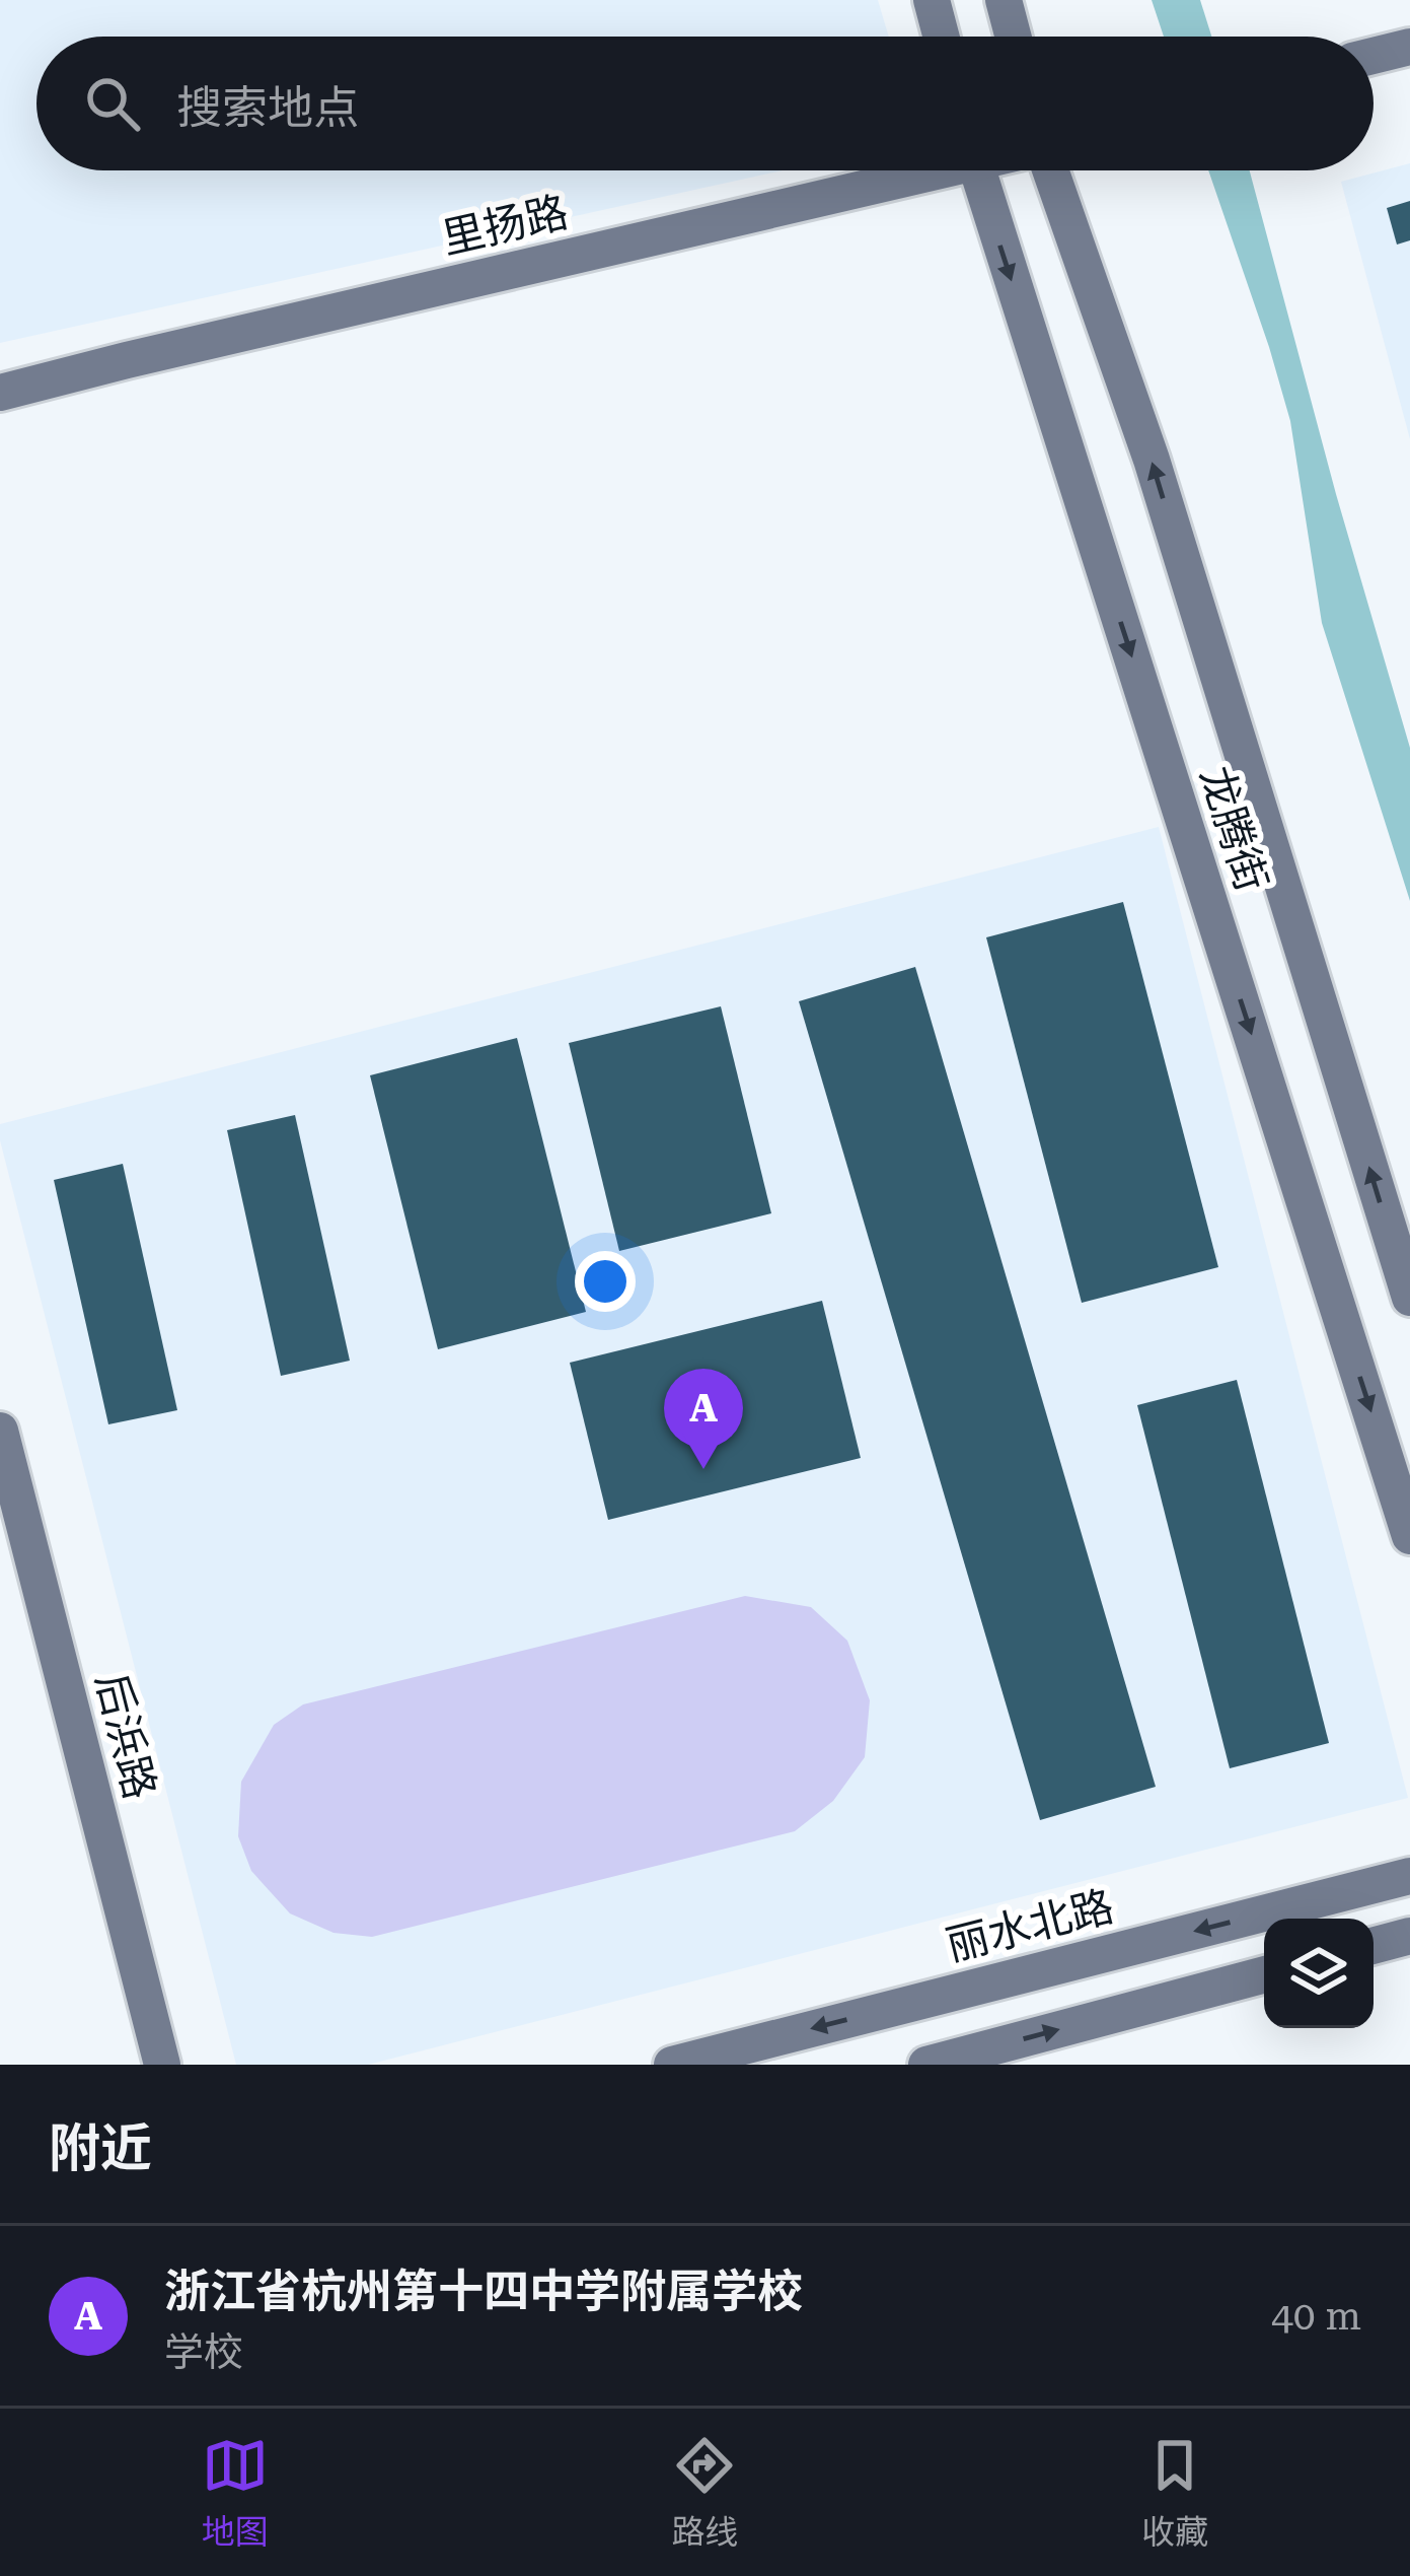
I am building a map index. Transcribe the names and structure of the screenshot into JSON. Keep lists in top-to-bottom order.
{
  "streets": {
    "main road": [
      "里扬路",
      "龙腾街",
      "后浜路",
      "丽水北路"
    ]
  },
  "page": {
    "search": "搜索地点",
    "pins": "A",
    "heading": "附近",
    "list": [
      {
        "mark": "A",
        "name": "浙江省杭州第十四中学附属学校",
        "note": "学校",
        "value": "40 m"
      }
    ],
    "nav": ["地图", "路线", "收藏"]
  }
}
